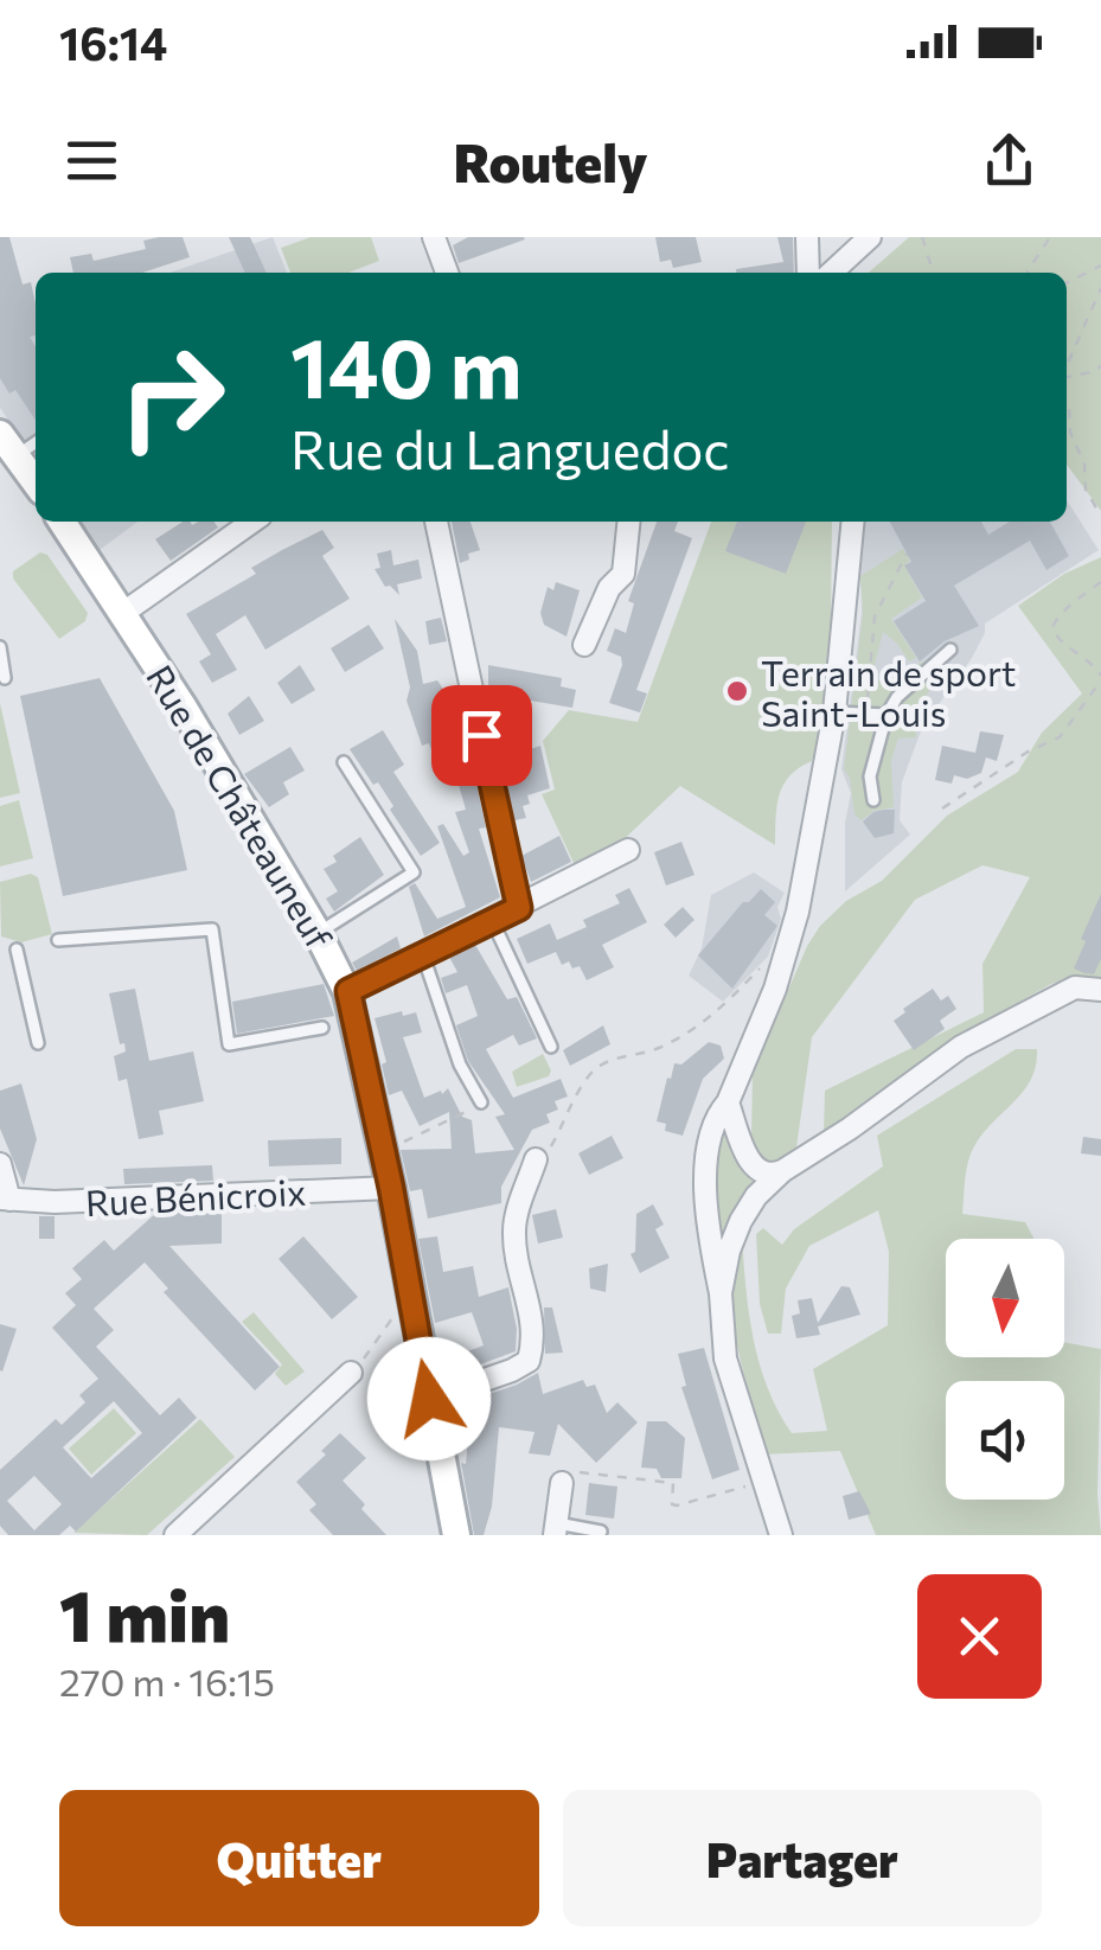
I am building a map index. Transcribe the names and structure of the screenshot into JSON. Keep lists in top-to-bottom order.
{
  "streets": {
    "main road": ["Rue de Châteauneuf"],
    "street": ["Rue Bénicroix"]
  },
  "crossings": [
    ["Rue de Châteauneuf", "Rue Bénicroix"]
  ],
  "places": ["Terrain de sport Saint-Louis"],
  "north": "bottom",
  "page": {
    "status": "16:14",
    "header": "Routely",
    "turn": ["140 m", "Rue du Languedoc"],
    "heading": ["1 min", "270 m · 16:15"],
    "buttons": ["Quitter", "Partager"]
  }
}
